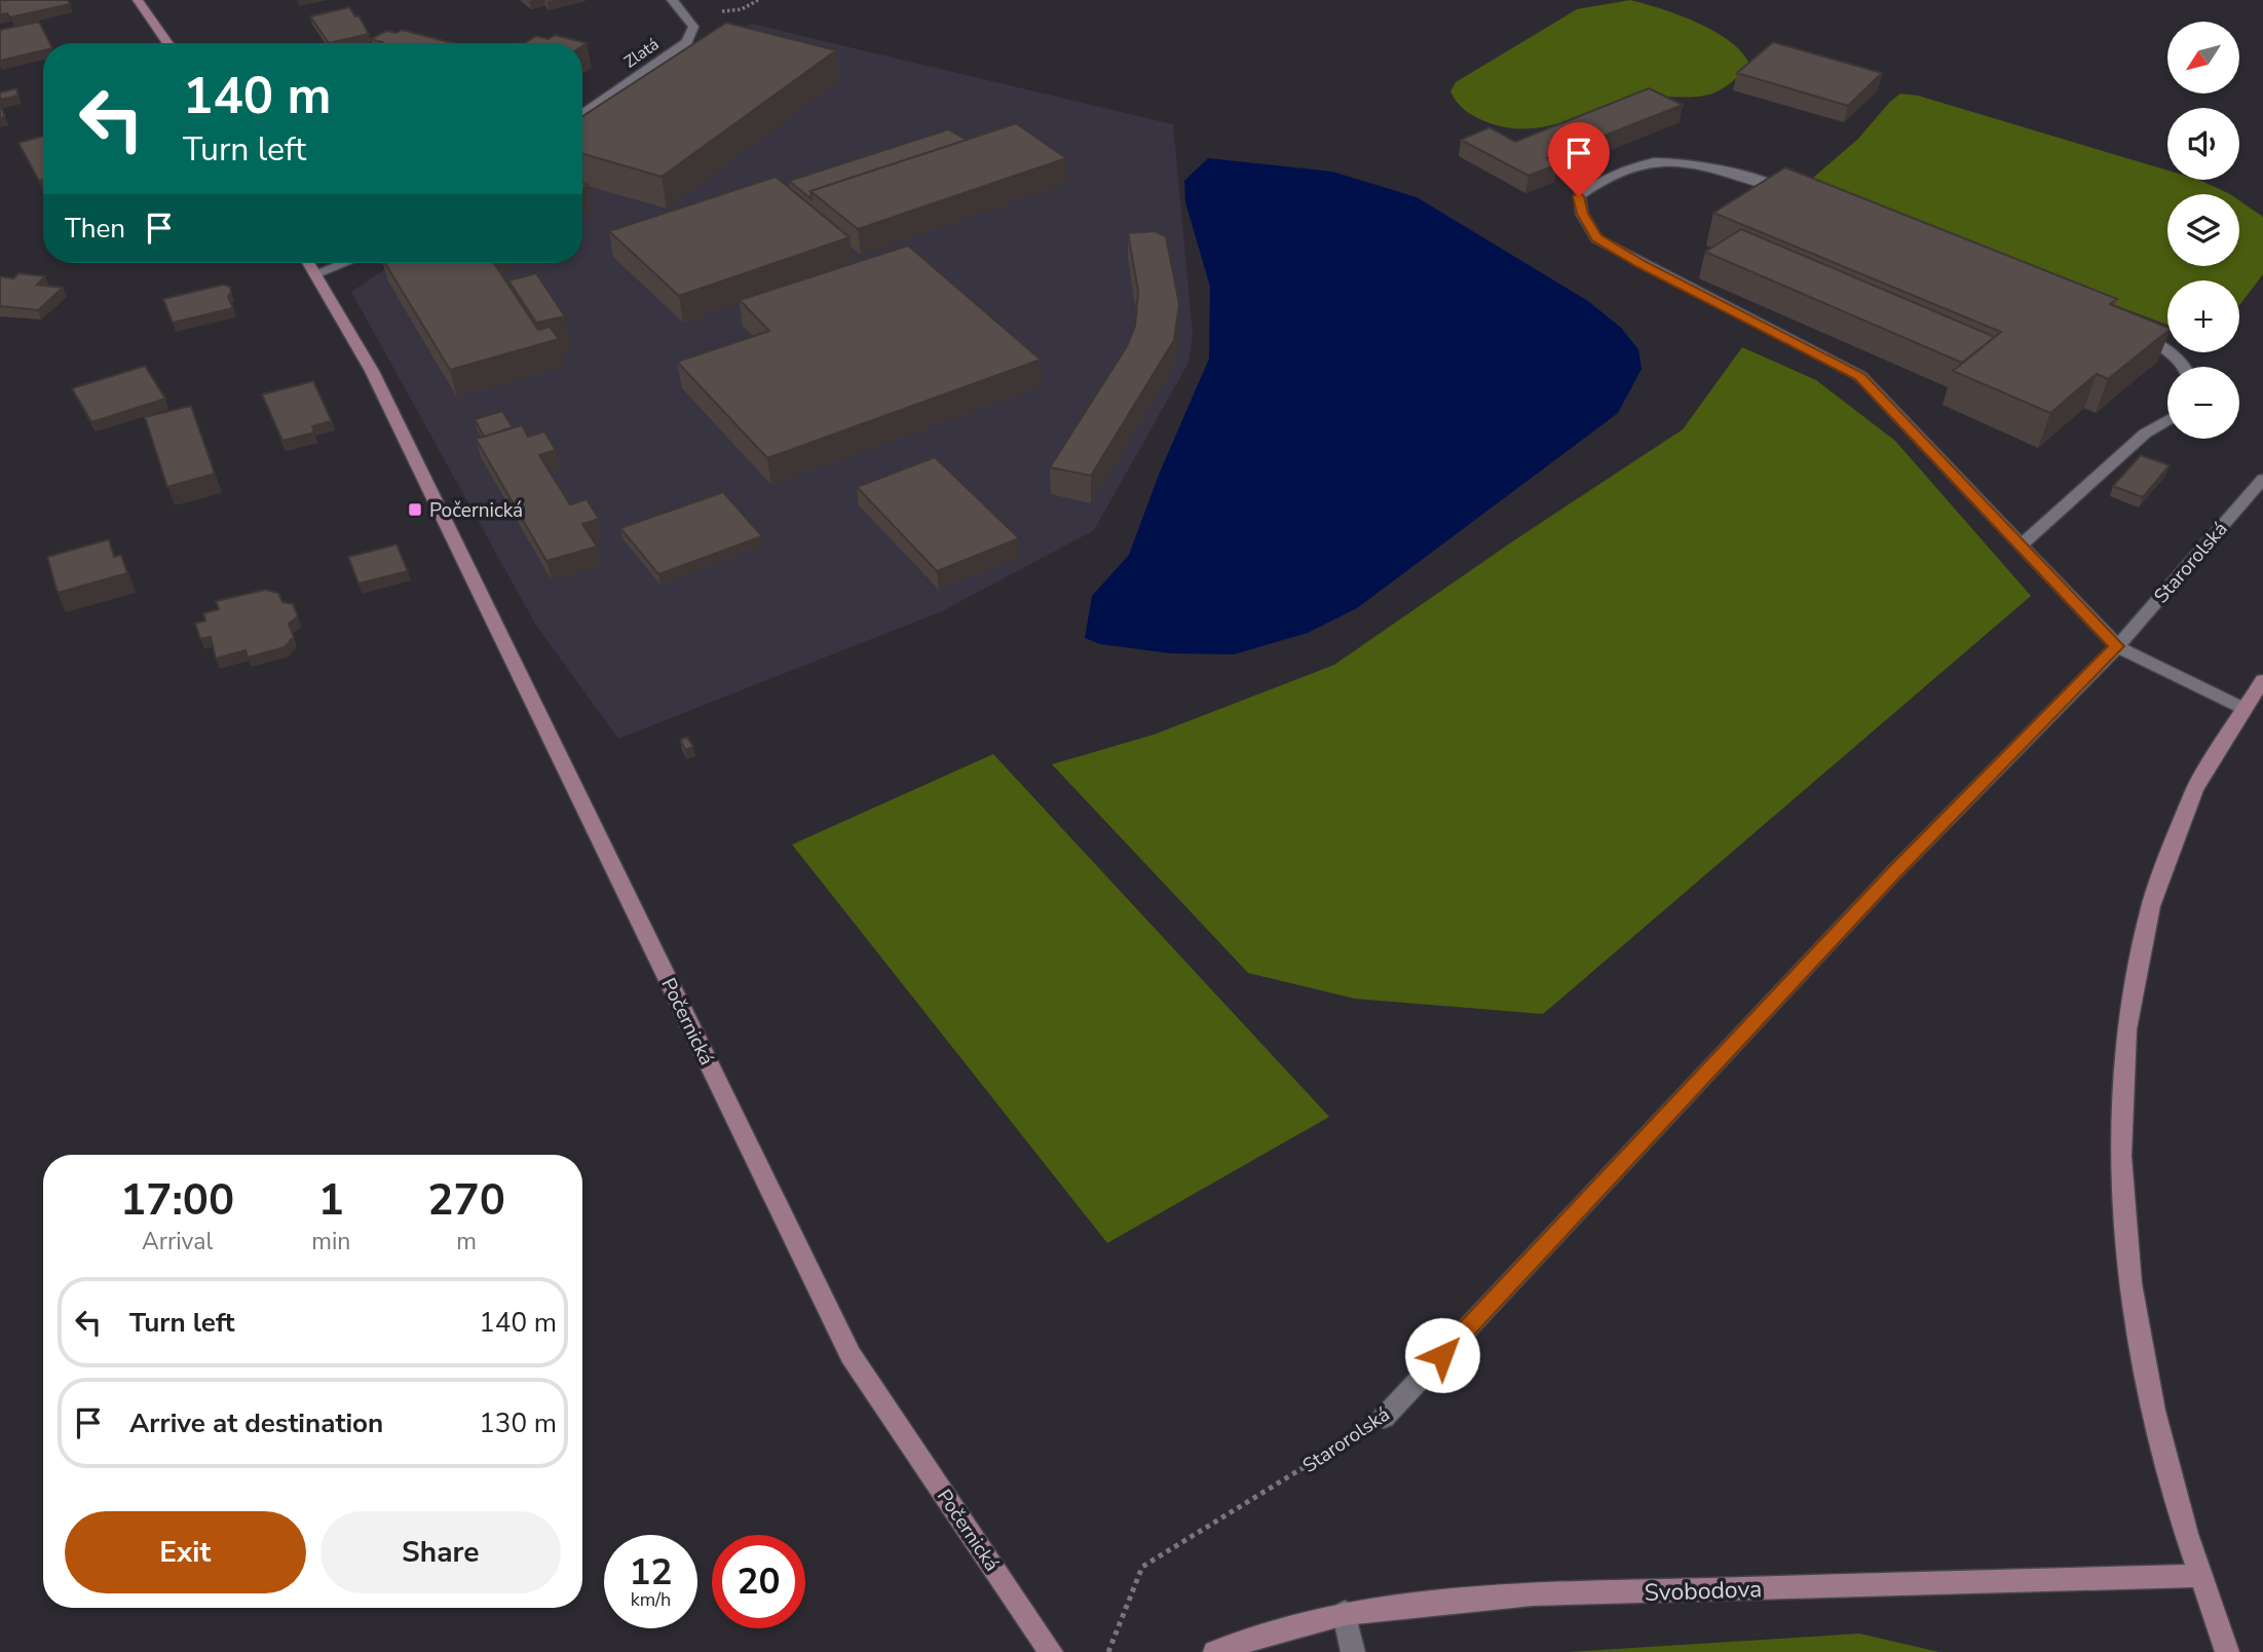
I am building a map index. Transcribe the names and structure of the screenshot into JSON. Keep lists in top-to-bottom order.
{
  "streets": {
    "street": [
      "Zlatá",
      "Starorolská",
      "Počernická",
      "Svobodova"
    ]
  },
  "places": {
    "transit": ["Počernická"]
  },
  "north": "bottom left",
  "page": {
    "map_buttons": ["+", "−"],
    "turn": ["140 m", "Turn left"],
    "then": "Then",
    "eta": [
      "17:00",
      "Arrival",
      "1",
      "min",
      "270",
      "m"
    ],
    "list": [
      {
        "name": "Turn left",
        "value": "140 m"
      },
      {
        "name": "Arrive at destination",
        "value": "130 m"
      }
    ],
    "buttons": ["Exit", "Share"],
    "speed": "12 km/h",
    "limit": "20"
  }
}
